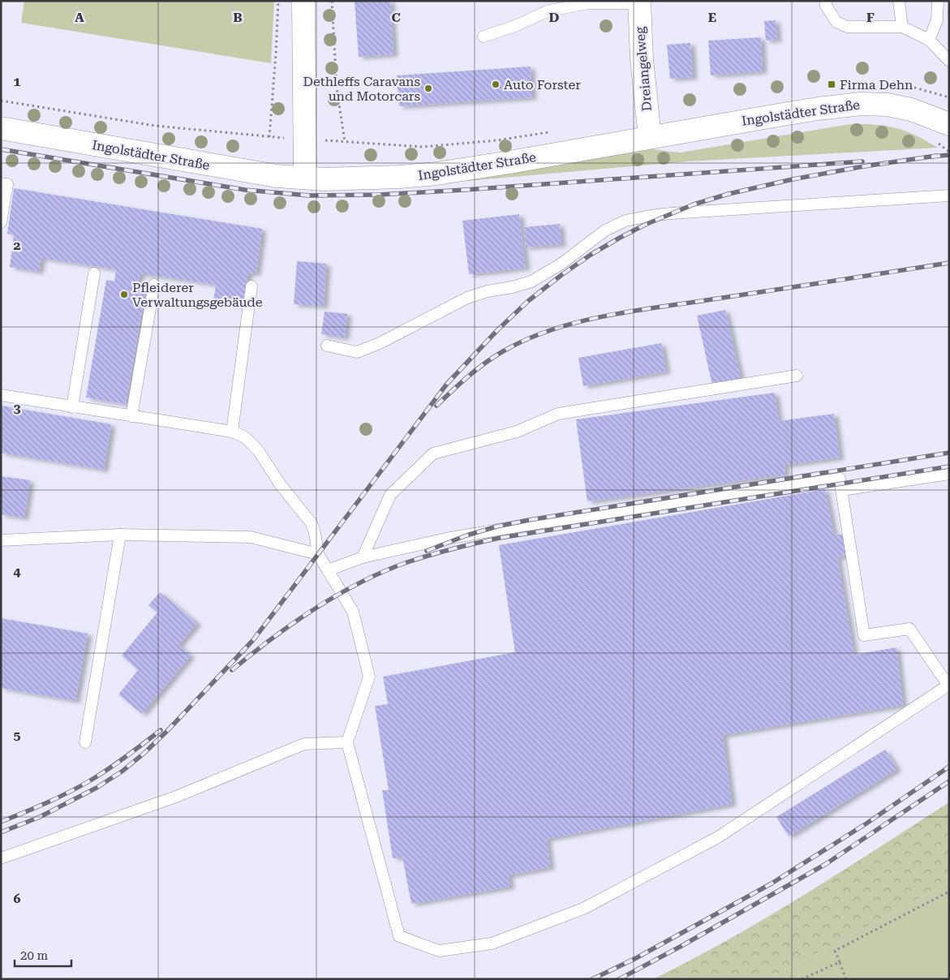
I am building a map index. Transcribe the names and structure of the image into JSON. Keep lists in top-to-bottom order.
{
  "streets": {
    "street": ["Dreiangelweg", "Ingolstädter Straße"]
  },
  "crossings": [
    ["Dreiangelweg", "Ingolstädter Straße"]
  ],
  "places": {
    "other": ["Auto Forster", "Dethleffs Caravans und Motorcars", "Pfleiderer Verwaltungsgebäude"],
    "transit": ["Firma Dehn"]
  },
  "scale_bar": "20 m",
  "grid": {
    "columns": [
      "A",
      "B",
      "C",
      "D",
      "E",
      "F"
    ],
    "rows": [
      "1",
      "2",
      "3",
      "4",
      "5",
      "6"
    ]
  }
}
